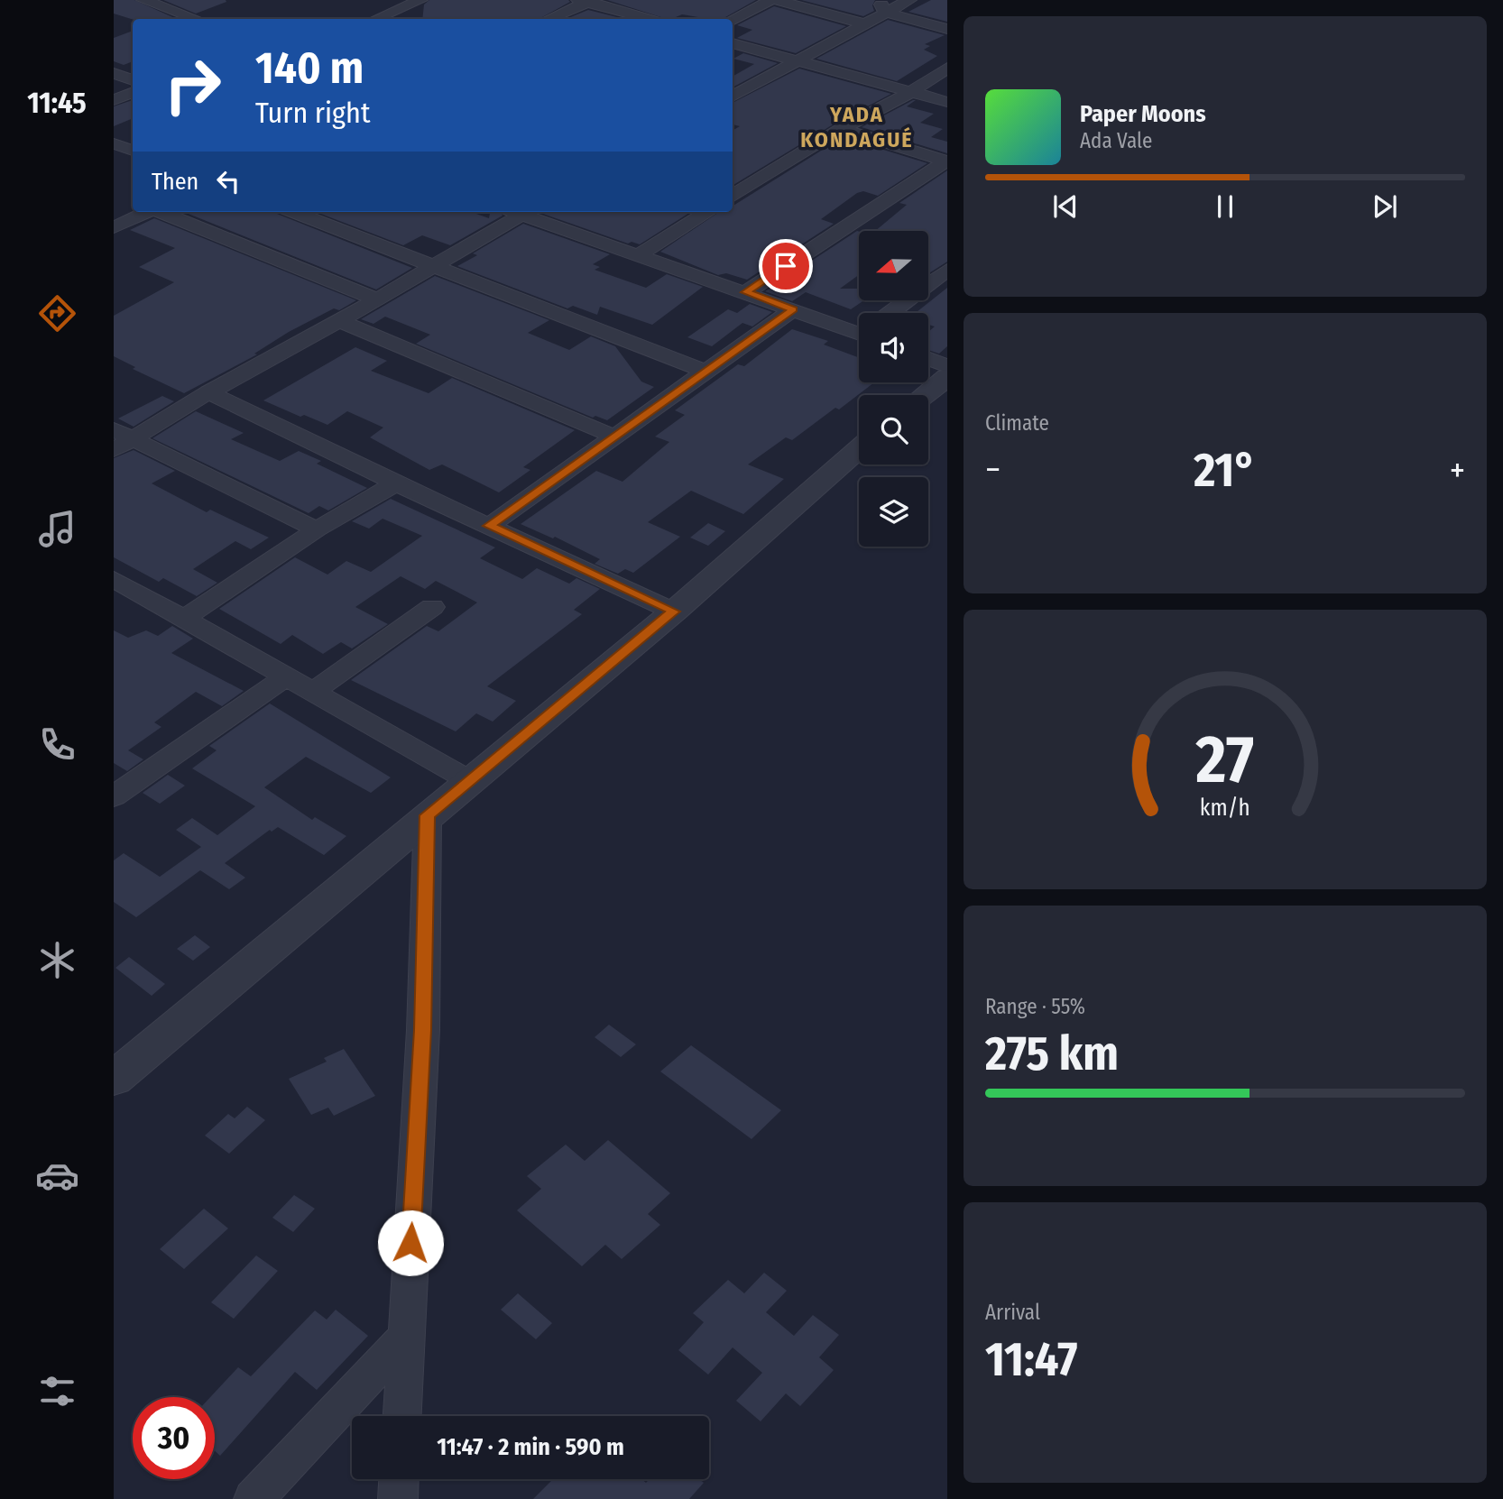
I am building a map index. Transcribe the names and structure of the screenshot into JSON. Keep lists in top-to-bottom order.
{
  "districts": ["YADA KONDAGUÉ"],
  "north": "left",
  "page": {
    "tabs": "11:45",
    "turn": ["140 m", "Turn right"],
    "song": ["Paper Moons", "Ada Vale"],
    "then": "Then",
    "tile": [
      "Climate",
      ["Range · 55%", "275 km"],
      ["Arrival", "11:47"]
    ],
    "heat": ["−", "21°", "+"],
    "limit": "30",
    "trip": "11:47 · 2 min · 590 m",
    "gauge": ["27", "km/h"]
  }
}
